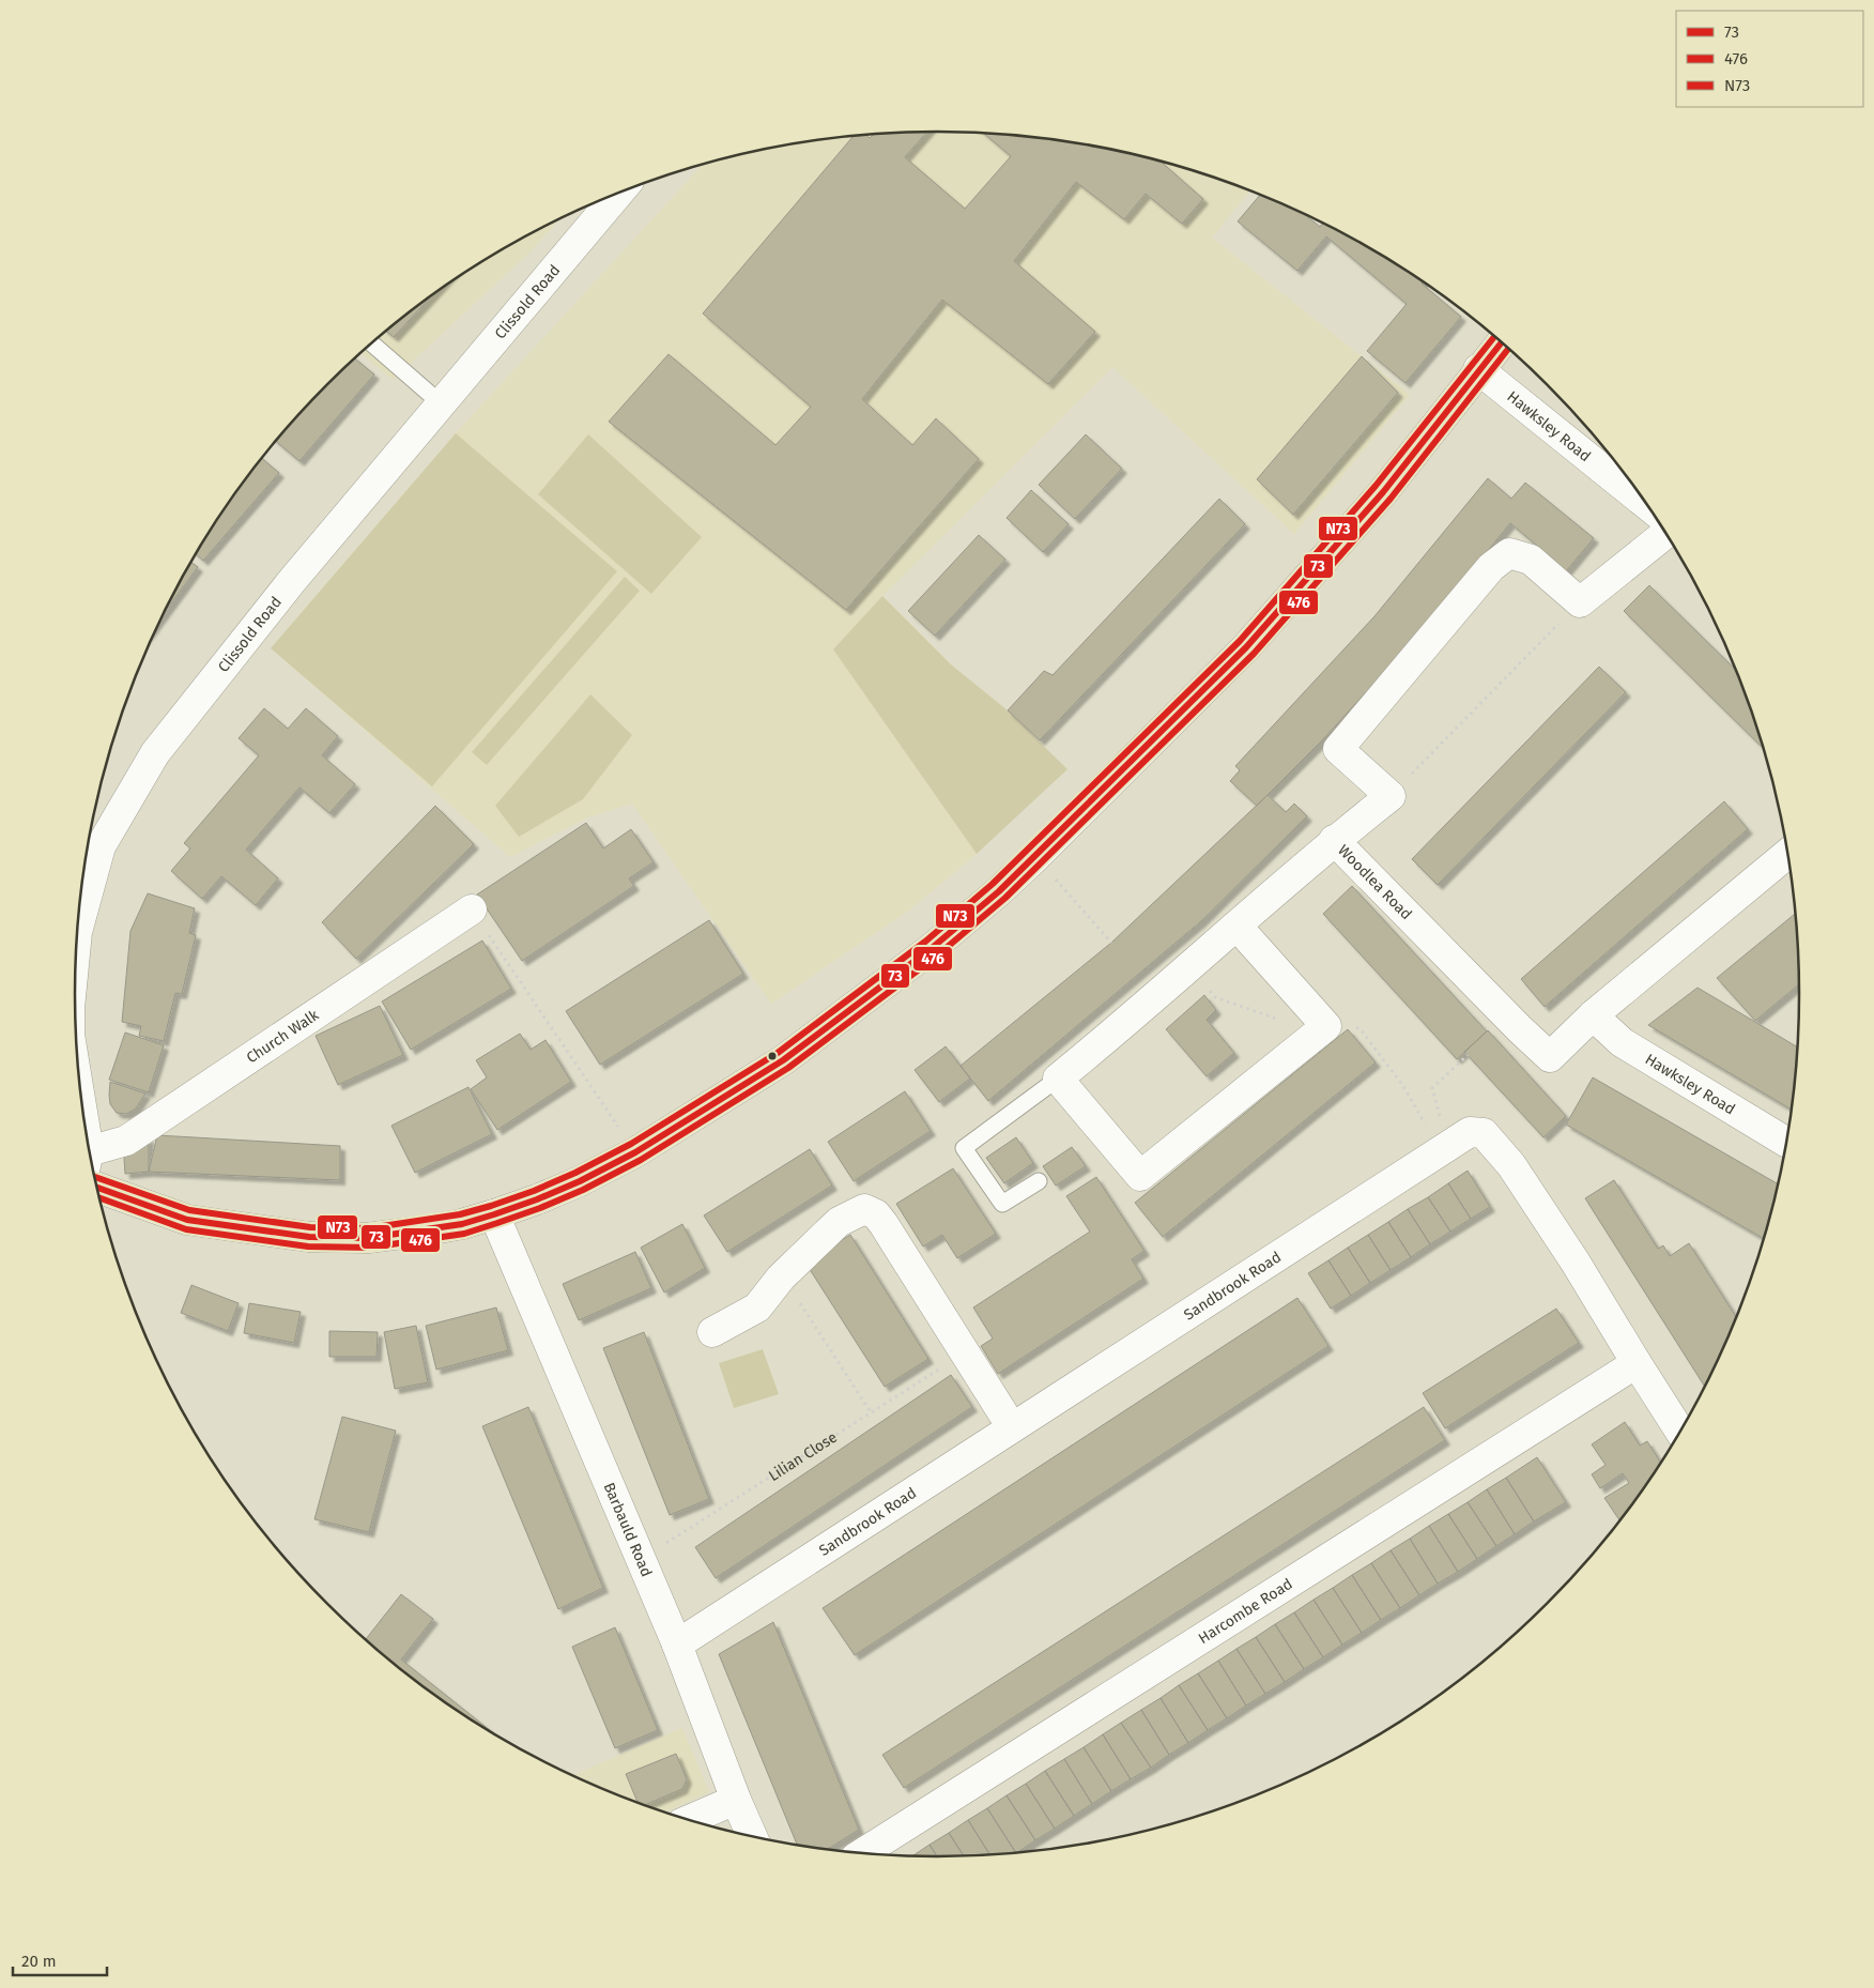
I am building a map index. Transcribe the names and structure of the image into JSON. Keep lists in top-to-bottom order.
{
  "streets": {
    "street": [
      "Clissold Road",
      "Hawksley Road",
      "Woodlea Road",
      "Church Walk",
      "Sandbrook Road",
      "Barbauld Road",
      "Harcombe Road"
    ],
    "path": ["Lilian Close"]
  },
  "crossings": [
    ["Hawksley Road", "Woodlea Road"],
    ["Sandbrook Road", "Barbauld Road"],
    ["Sandbrook Road", "Harcombe Road"],
    ["Lilian Close", "Barbauld Road"]
  ],
  "lines": ["transit line N73", "transit line 73", "transit line 476"],
  "legend": ["73", "476", "N73"],
  "scale_bar": "20 m"
}
